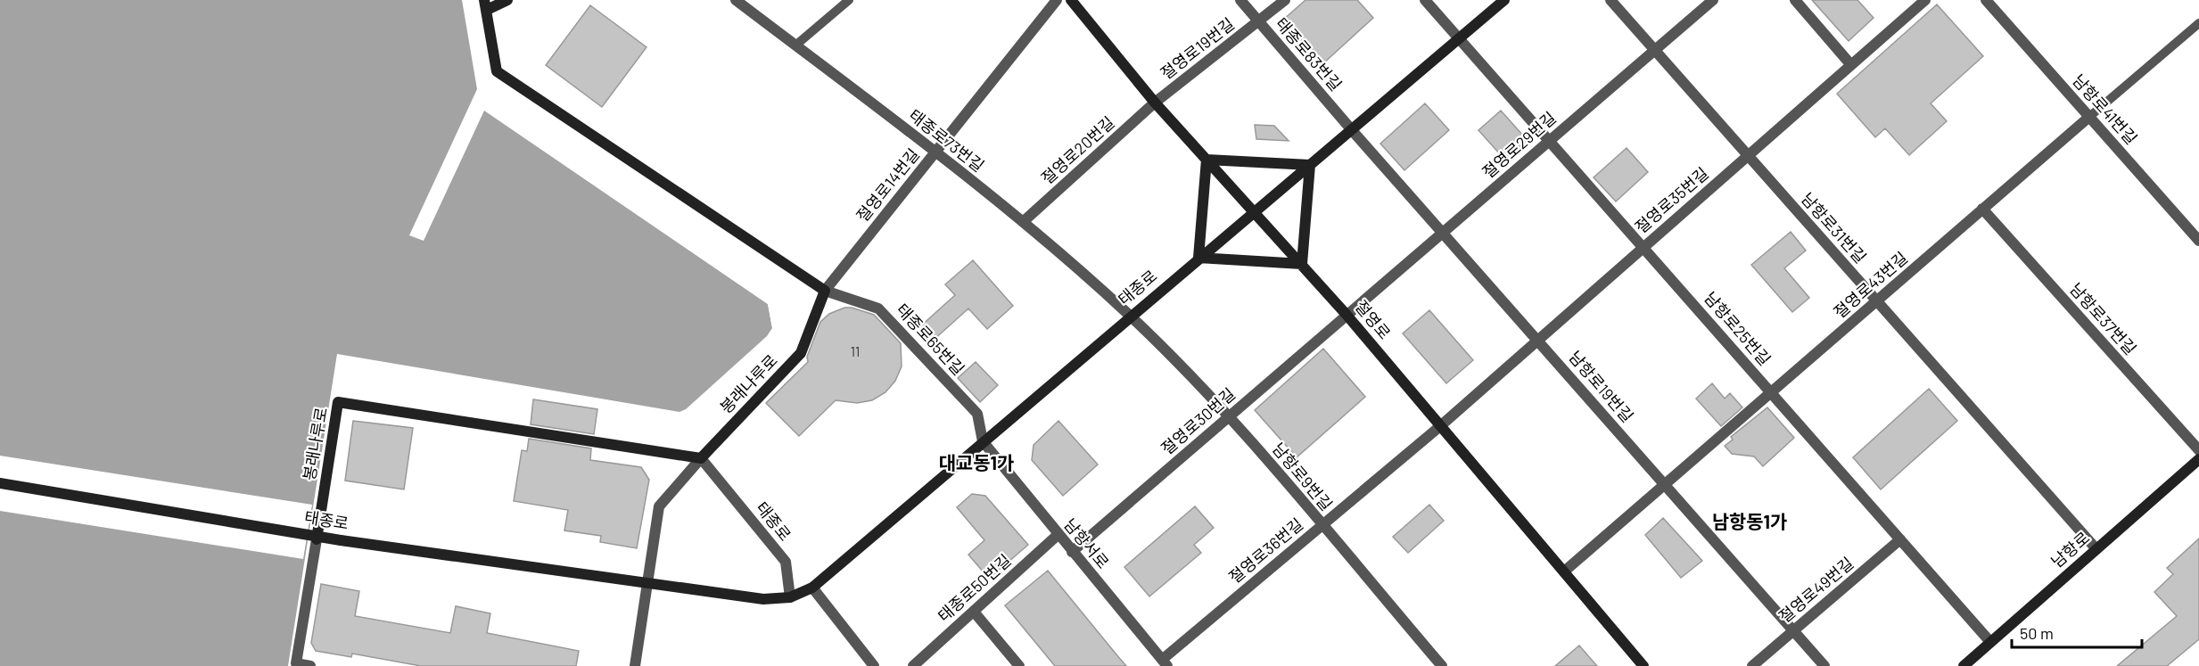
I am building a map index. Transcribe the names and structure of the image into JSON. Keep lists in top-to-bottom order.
{
  "streets": {
    "main road": [
      "태종로",
      "절영로",
      "봉래나루로",
      "남항로"
    ],
    "street": [
      "절영로19번길",
      "태종로83번길",
      "남항로41번길",
      "태종로73번길",
      "절영로29번길",
      "절영로20번길",
      "절영로14번길",
      "절영로35번길",
      "남항로31번길",
      "절영로43번길",
      "남항로37번길",
      "남항로25번길",
      "태종로65번길",
      "남항로19번길",
      "절영로30번길",
      "남항로9번길",
      "남항서로",
      "절영로36번길",
      "태종로50번길",
      "절영로49번길"
    ]
  },
  "crossings": [
    ["절영로19번길", "태종로83번길"],
    ["절영로19번길", "절영로20번길"],
    ["절영로19번길", "절영로"],
    ["태종로83번길", "태종로"],
    ["태종로83번길", "남항로19번길"],
    ["남항로41번길", "절영로43번길"],
    ["태종로73번길", "절영로20번길"],
    ["태종로73번길", "절영로14번길"],
    ["태종로73번길", "태종로"],
    ["태종로73번길", "남항로9번길"],
    ["절영로29번길", "남항로31번길"],
    ["절영로29번길", "절영로"],
    ["절영로29번길", "남항로25번길"],
    ["절영로29번길", "남항로19번길"],
    ["절영로29번길", "절영로30번길"],
    ["절영로20번길", "절영로"],
    ["절영로14번길", "태종로65번길"],
    ["절영로14번길", "봉래나루로"],
    ["절영로35번길", "남항로31번길"],
    ["절영로35번길", "절영로"],
    ["절영로35번길", "남항로25번길"],
    ["절영로35번길", "남항로19번길"],
    ["절영로35번길", "절영로36번길"],
    ["남항로31번길", "절영로43번길"],
    ["남항로31번길", "남항로"],
    ["절영로43번길", "남항로37번길"],
    ["절영로43번길", "절영로"],
    ["절영로43번길", "남항로25번길"],
    ["절영로43번길", "남항로19번길"],
    ["태종로", "절영로"],
    ["태종로", "남항로25번길"],
    ["태종로", "태종로65번길"],
    ["태종로", "봉래나루로"],
    ["태종로", "남항로19번길"],
    ["태종로", "남항로9번길"],
    ["태종로", "남항서로"],
    ["절영로", "절영로30번길"],
    ["절영로", "절영로36번길"],
    ["남항로25번길", "남항로"],
    ["남항로25번길", "절영로49번길"],
    ["태종로65번길", "봉래나루로"],
    ["태종로65번길", "남항서로"],
    ["남항로19번길", "절영로49번길"],
    ["절영로30번길", "남항로9번길"],
    ["절영로30번길", "남항서로"],
    ["남항로9번길", "절영로36번길"],
    ["남항서로", "절영로36번길"],
    ["남항서로", "태종로50번길"]
  ],
  "districts": ["대교동1가", "남항동1가"],
  "house_numbers": ["11"],
  "scale_bar": "50 m"
}
